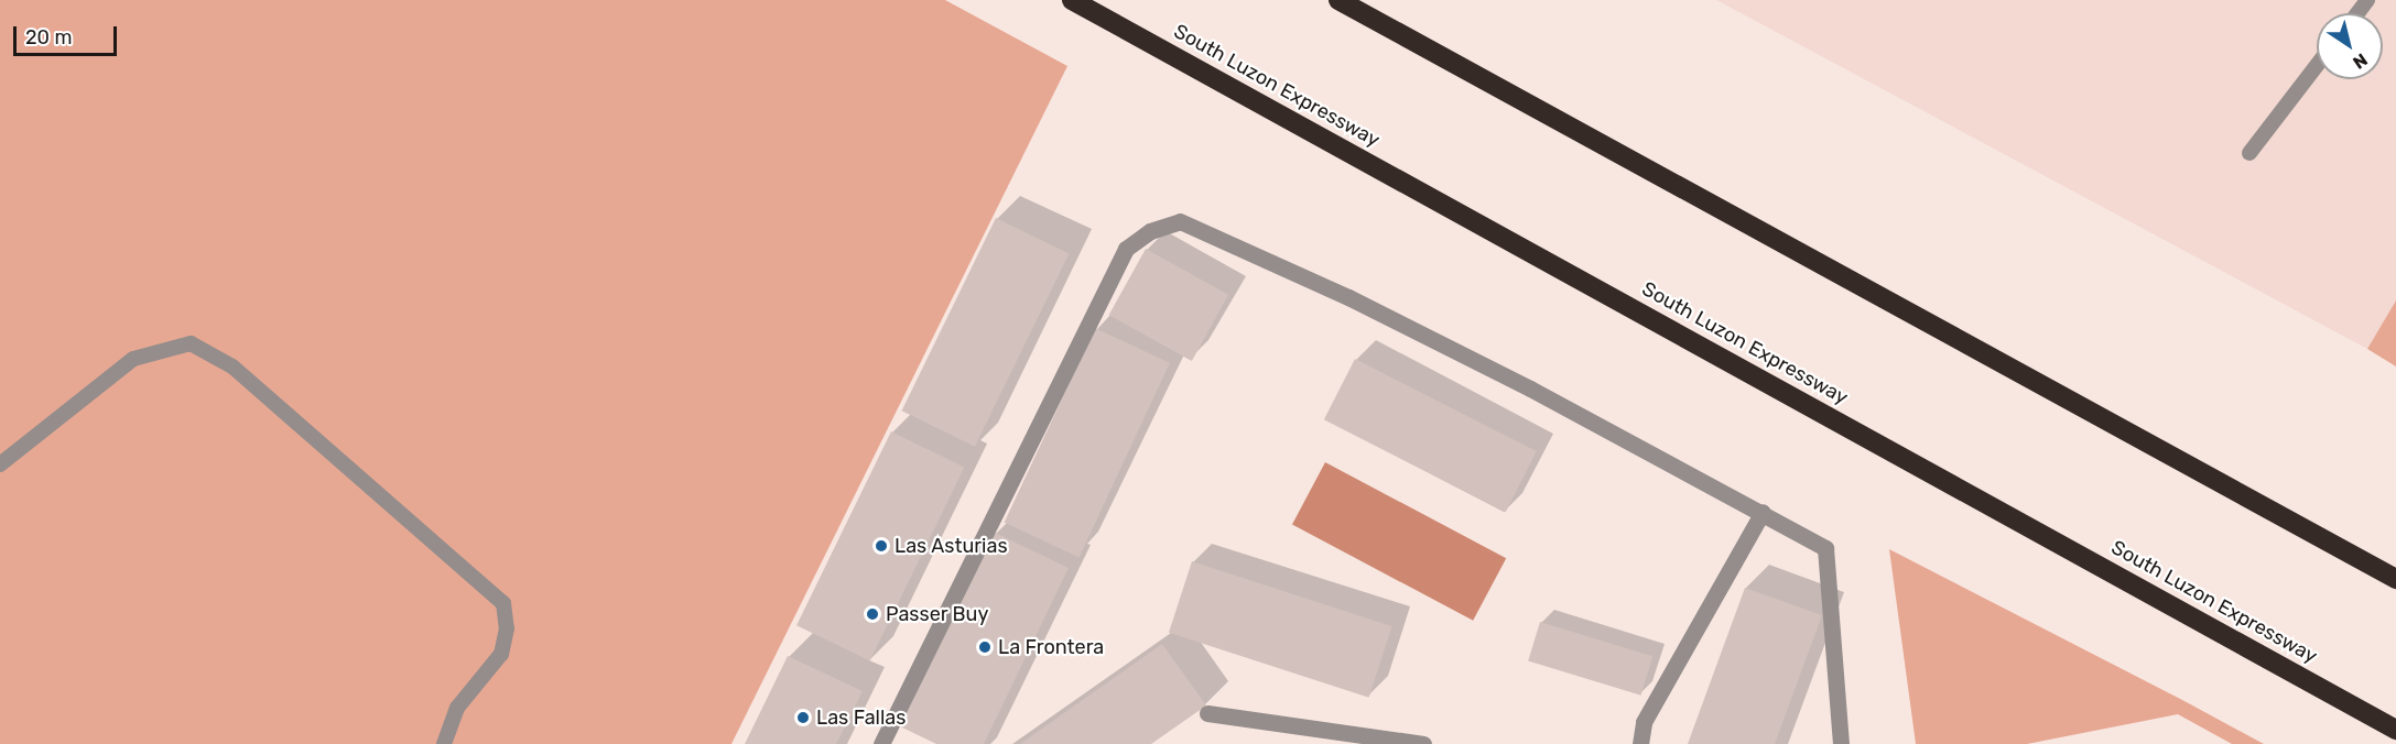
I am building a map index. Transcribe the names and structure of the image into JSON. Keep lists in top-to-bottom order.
{
  "streets": {
    "highway": ["South Luzon Expressway"]
  },
  "places": [
    "Las Asturias",
    "Passer Buy",
    "La Frontera",
    "Las Fallas"
  ],
  "scale_bar": "20 m",
  "north": "bottom right"
}
